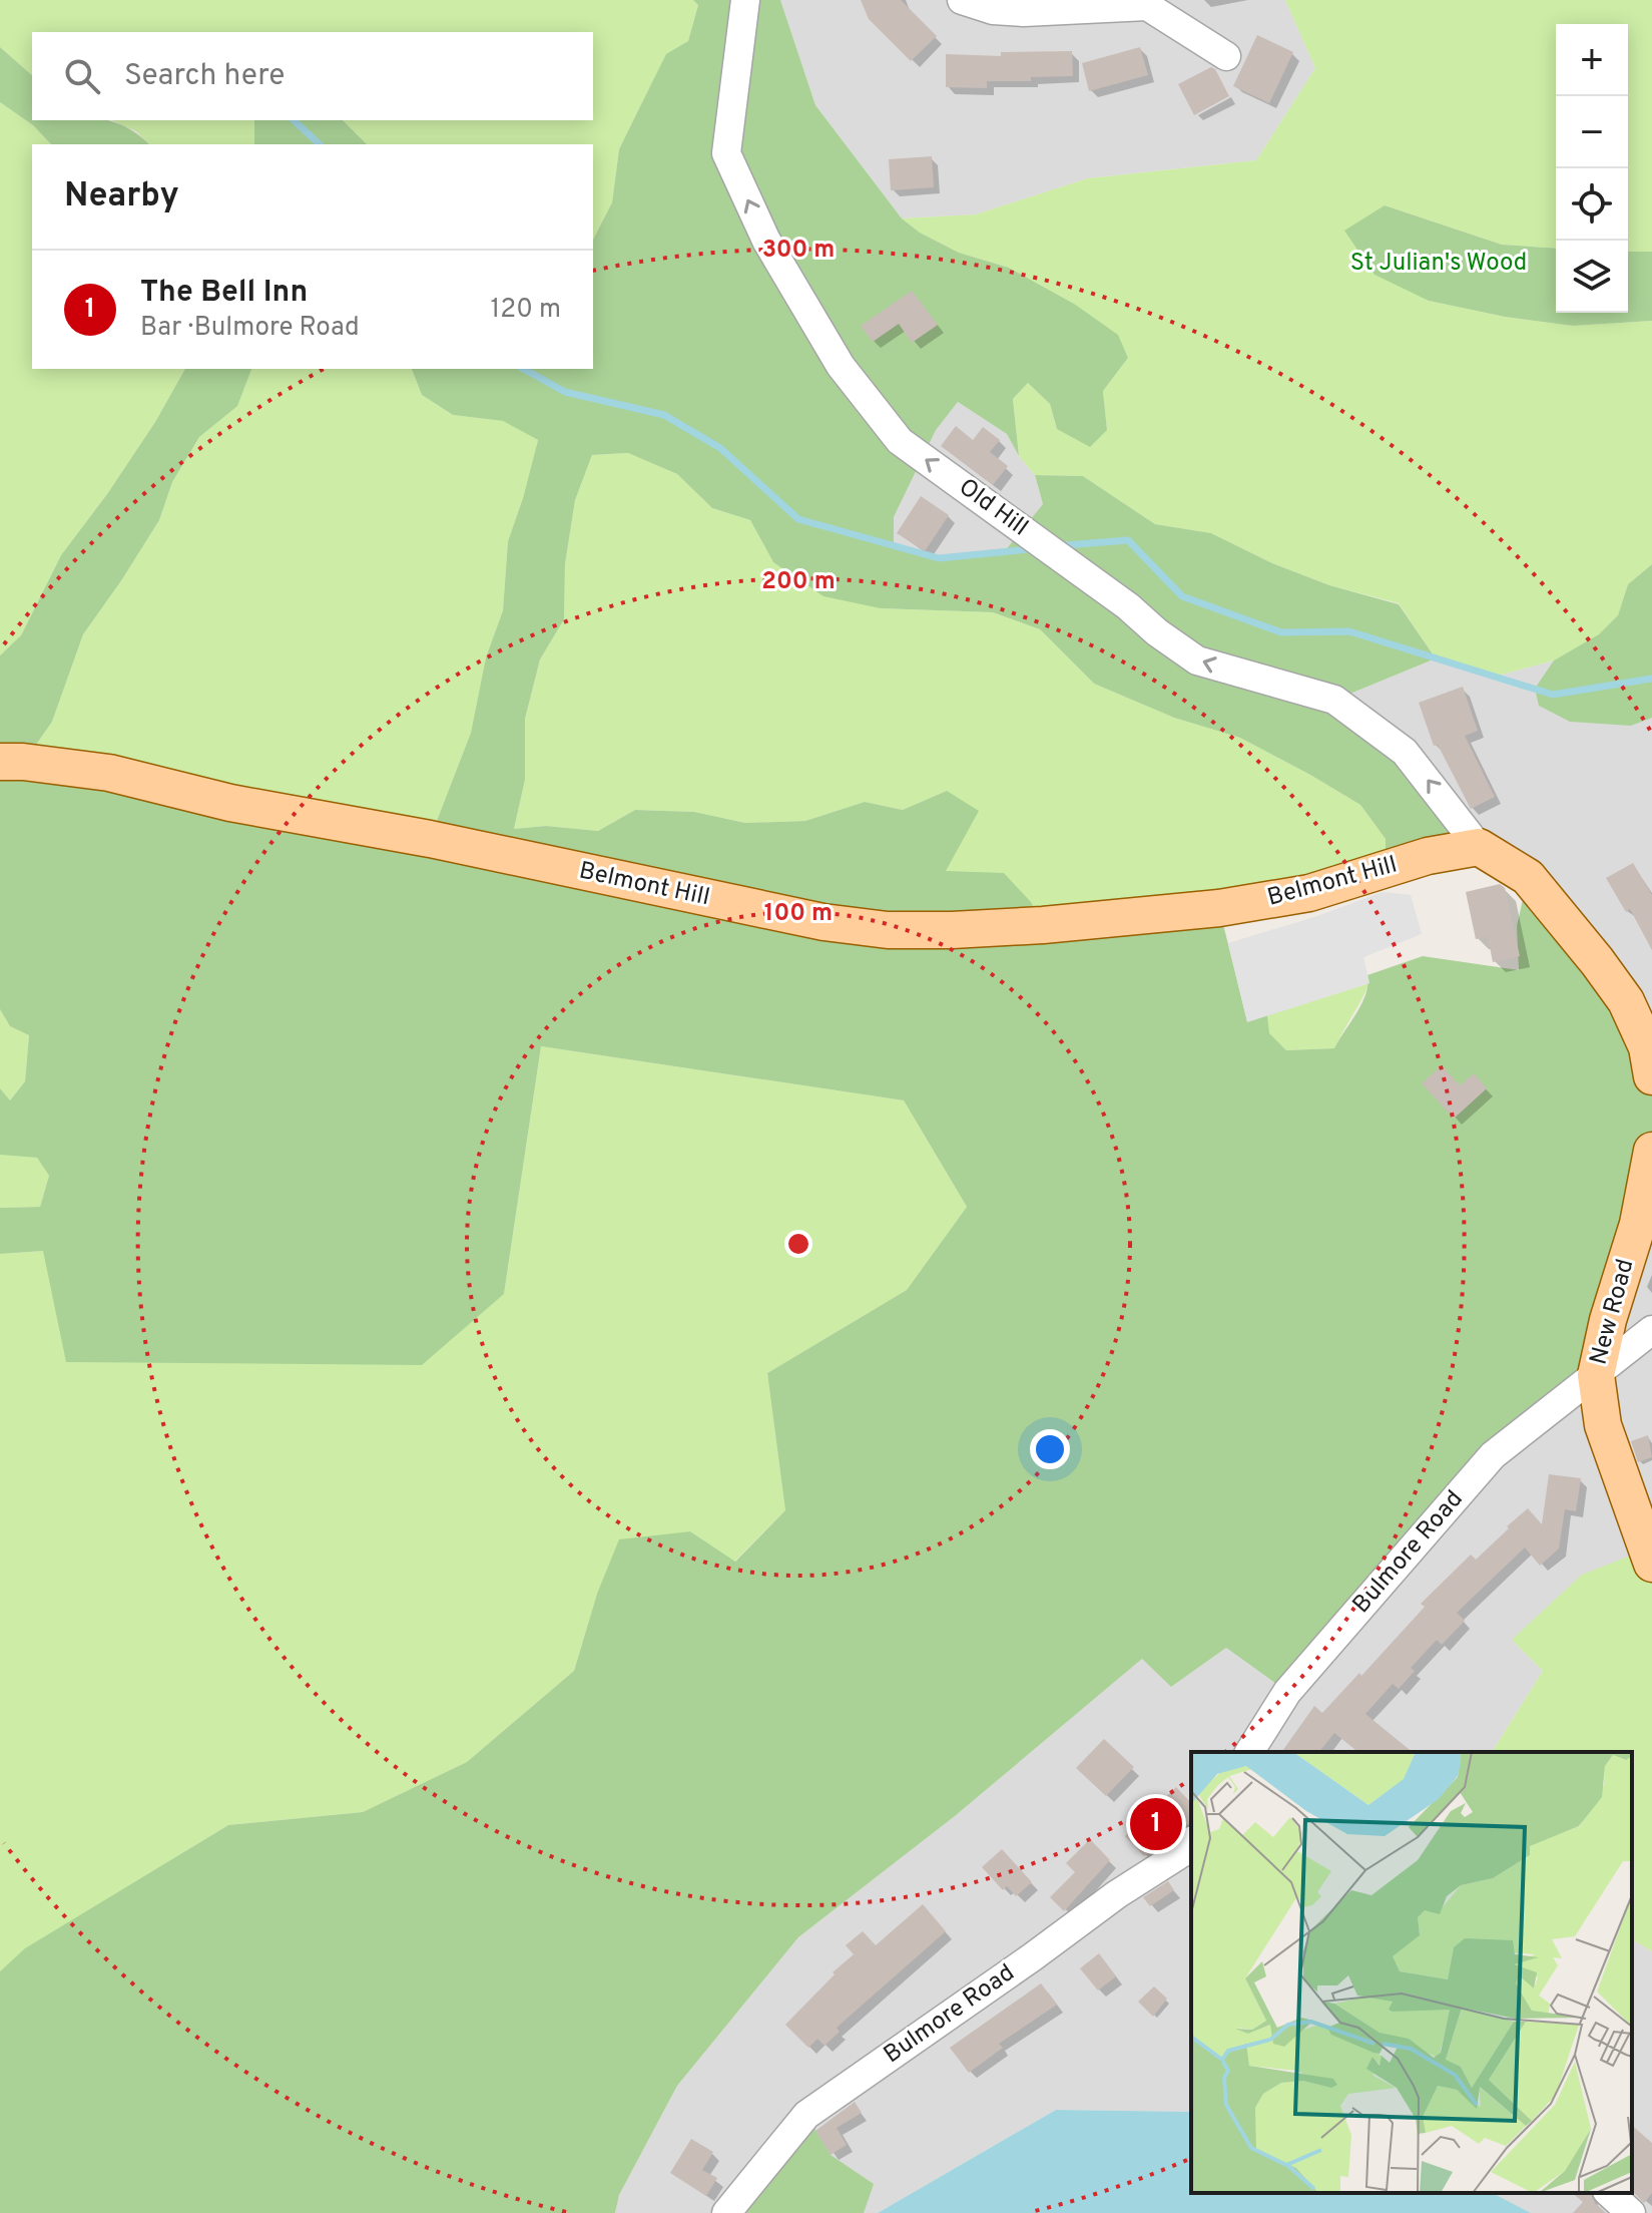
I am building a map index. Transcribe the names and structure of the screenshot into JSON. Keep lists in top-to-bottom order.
{
  "streets": {
    "main road": ["Belmont Hill", "New Road"],
    "street": ["Old Hill", "Bulmore Road"]
  },
  "crossings": [
    ["Old Hill", "Belmont Hill"],
    ["New Road", "Bulmore Road"]
  ],
  "one_way": ["Old Hill"],
  "parks": ["St Julian's Wood"],
  "page": {
    "map_buttons": ["+", "−"],
    "search": "Search here",
    "heading": "Nearby",
    "list": [
      {
        "mark": "1",
        "name": "The Bell Inn",
        "note": "Bar · Bulmore Road",
        "value": "120 m"
      }
    ],
    "pins": "1"
  },
  "rings": ["300 m", "200 m", "100 m"]
}
